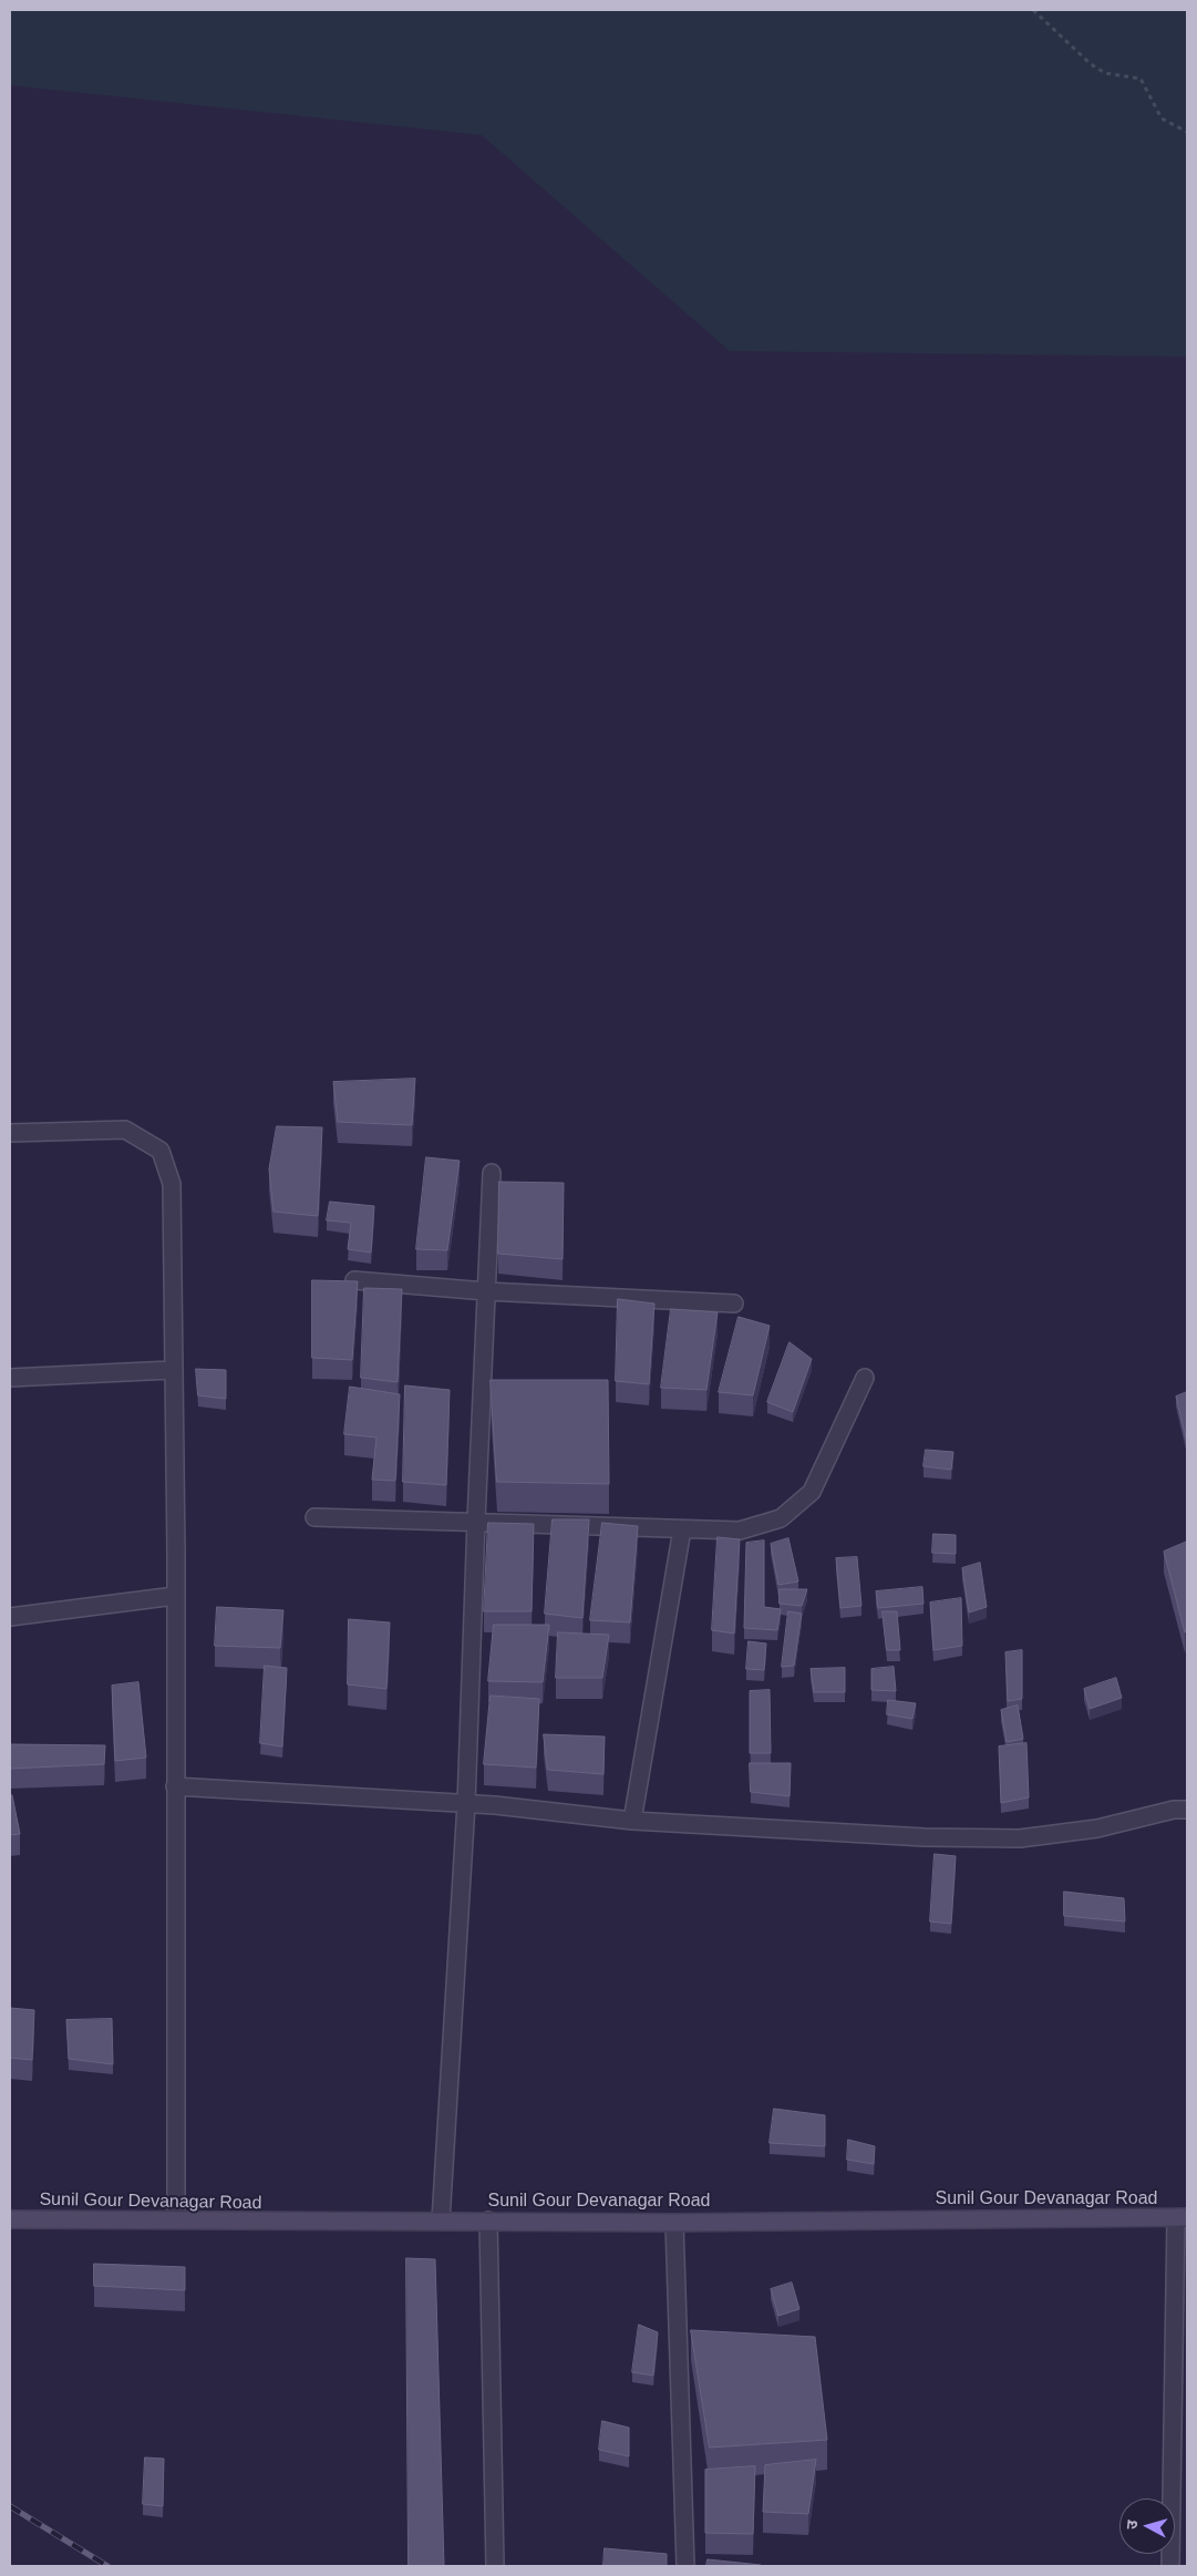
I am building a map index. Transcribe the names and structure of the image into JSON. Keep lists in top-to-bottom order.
{
  "streets": {
    "main road": ["Sunil Gour Devanagar Road"]
  },
  "north": "left"
}
